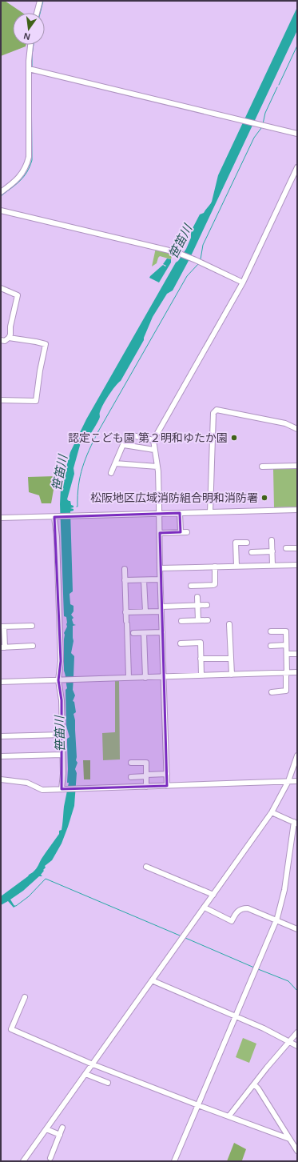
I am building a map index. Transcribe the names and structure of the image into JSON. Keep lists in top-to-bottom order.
{
  "water": ["笹笛川"],
  "places": ["認定こども園 第２明和ゆたか園", "松阪地区広域消防組合明和消防署"],
  "north": "bottom"
}
